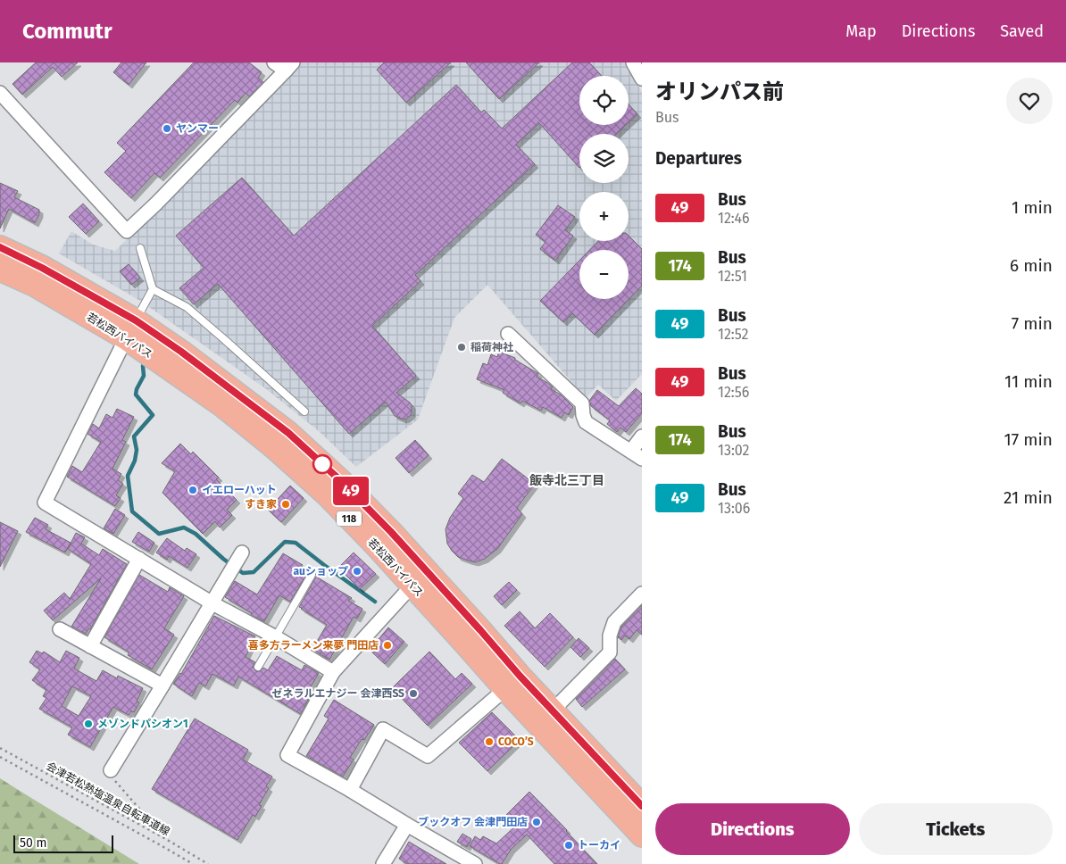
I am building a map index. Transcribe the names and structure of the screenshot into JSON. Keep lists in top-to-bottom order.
{
  "streets": {
    "highway": ["若松西バイパス", "118"],
    "path": ["会津若松熱塩温泉自転車道線"]
  },
  "districts": ["飯寺北三丁目"],
  "places": [
    "ヤンマー",
    "稲荷神社",
    "イエローハット",
    "すき家",
    "auショップ",
    "喜多方ラーメン来夢 門田店",
    "ゼネラルエナジー 会津西SS",
    "メゾンドパシオン1",
    "COCO’S",
    "ブックオフ 会津門田店",
    "トーカイ"
  ],
  "lines": ["bus line 49"],
  "scale_bar": "50 m",
  "page": {
    "header": "Commutr",
    "nav": ["Map", "Directions", "Saved"],
    "on_map": "49",
    "heading": [
      ["オリンパス前", "Bus"],
      "Departures"
    ],
    "map_buttons": ["+", "−"],
    "list": [
      {
        "mark": "49",
        "name": "Bus",
        "note": "12:46",
        "value": "1 min"
      },
      {
        "mark": "174",
        "name": "Bus",
        "note": "12:51",
        "value": "6 min"
      },
      {
        "mark": "49",
        "name": "Bus",
        "note": "12:52",
        "value": "7 min"
      },
      {
        "mark": "49",
        "name": "Bus",
        "note": "12:56",
        "value": "11 min"
      },
      {
        "mark": "174",
        "name": "Bus",
        "note": "13:02",
        "value": "17 min"
      },
      {
        "mark": "49",
        "name": "Bus",
        "note": "13:06",
        "value": "21 min"
      }
    ],
    "buttons": ["Directions", "Tickets"],
    "scale": "50 m"
  }
}
